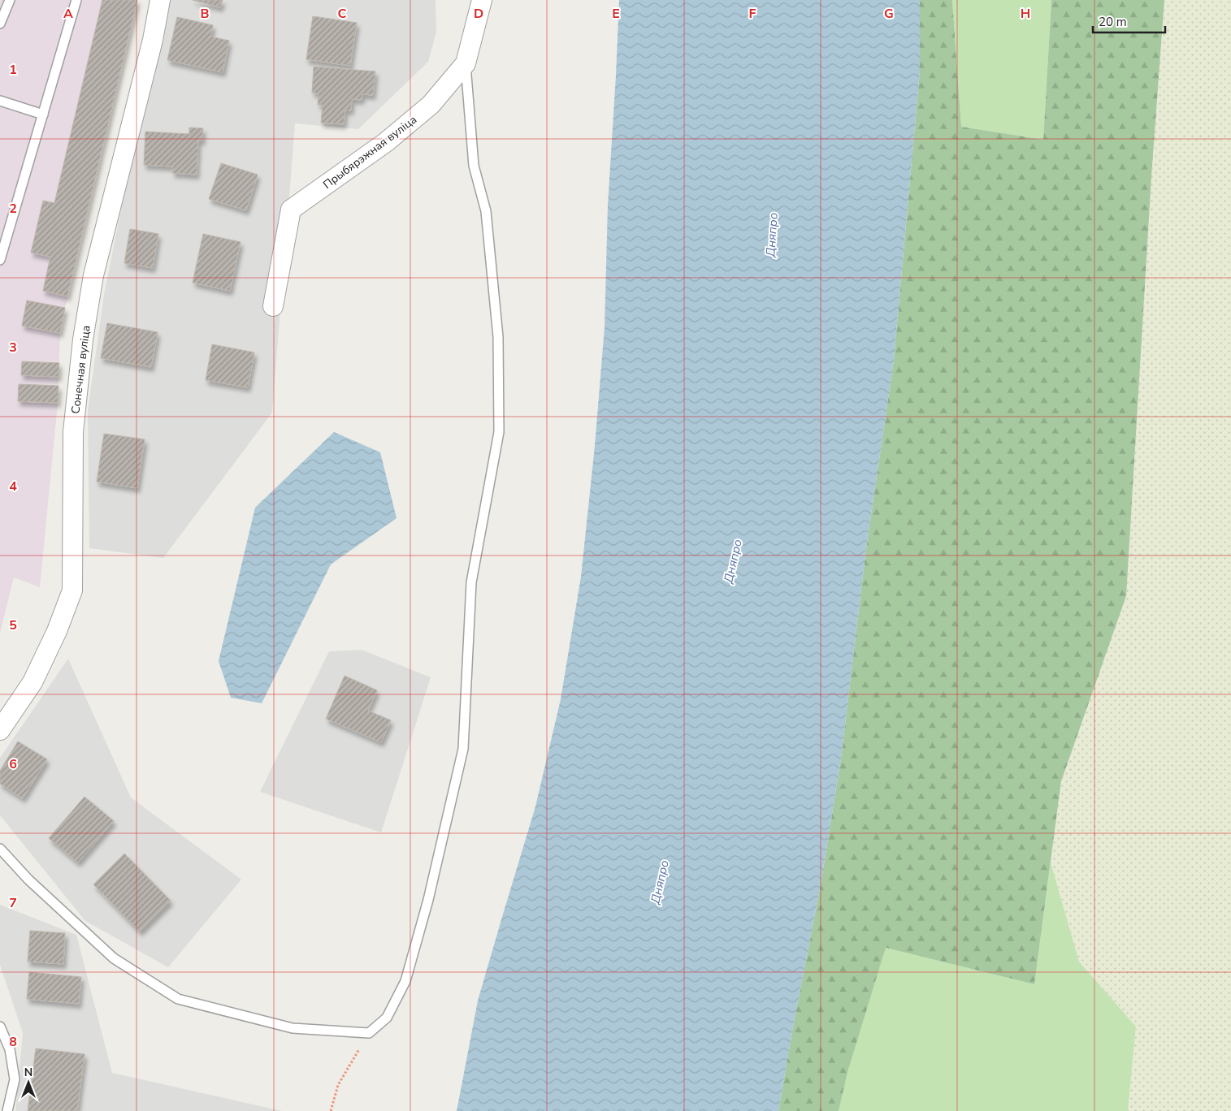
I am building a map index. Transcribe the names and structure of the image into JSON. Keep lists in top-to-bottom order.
{
  "streets": {
    "street": ["Прыбярэжная вуліца", "Сонечная вуліца"]
  },
  "water": ["Дняпро"],
  "scale_bar": "20 m",
  "north": "top",
  "grid": {
    "columns": [
      "A",
      "B",
      "C",
      "D",
      "E",
      "F",
      "G",
      "H"
    ],
    "rows": [
      "1",
      "2",
      "3",
      "4",
      "5",
      "6",
      "7",
      "8"
    ]
  }
}
